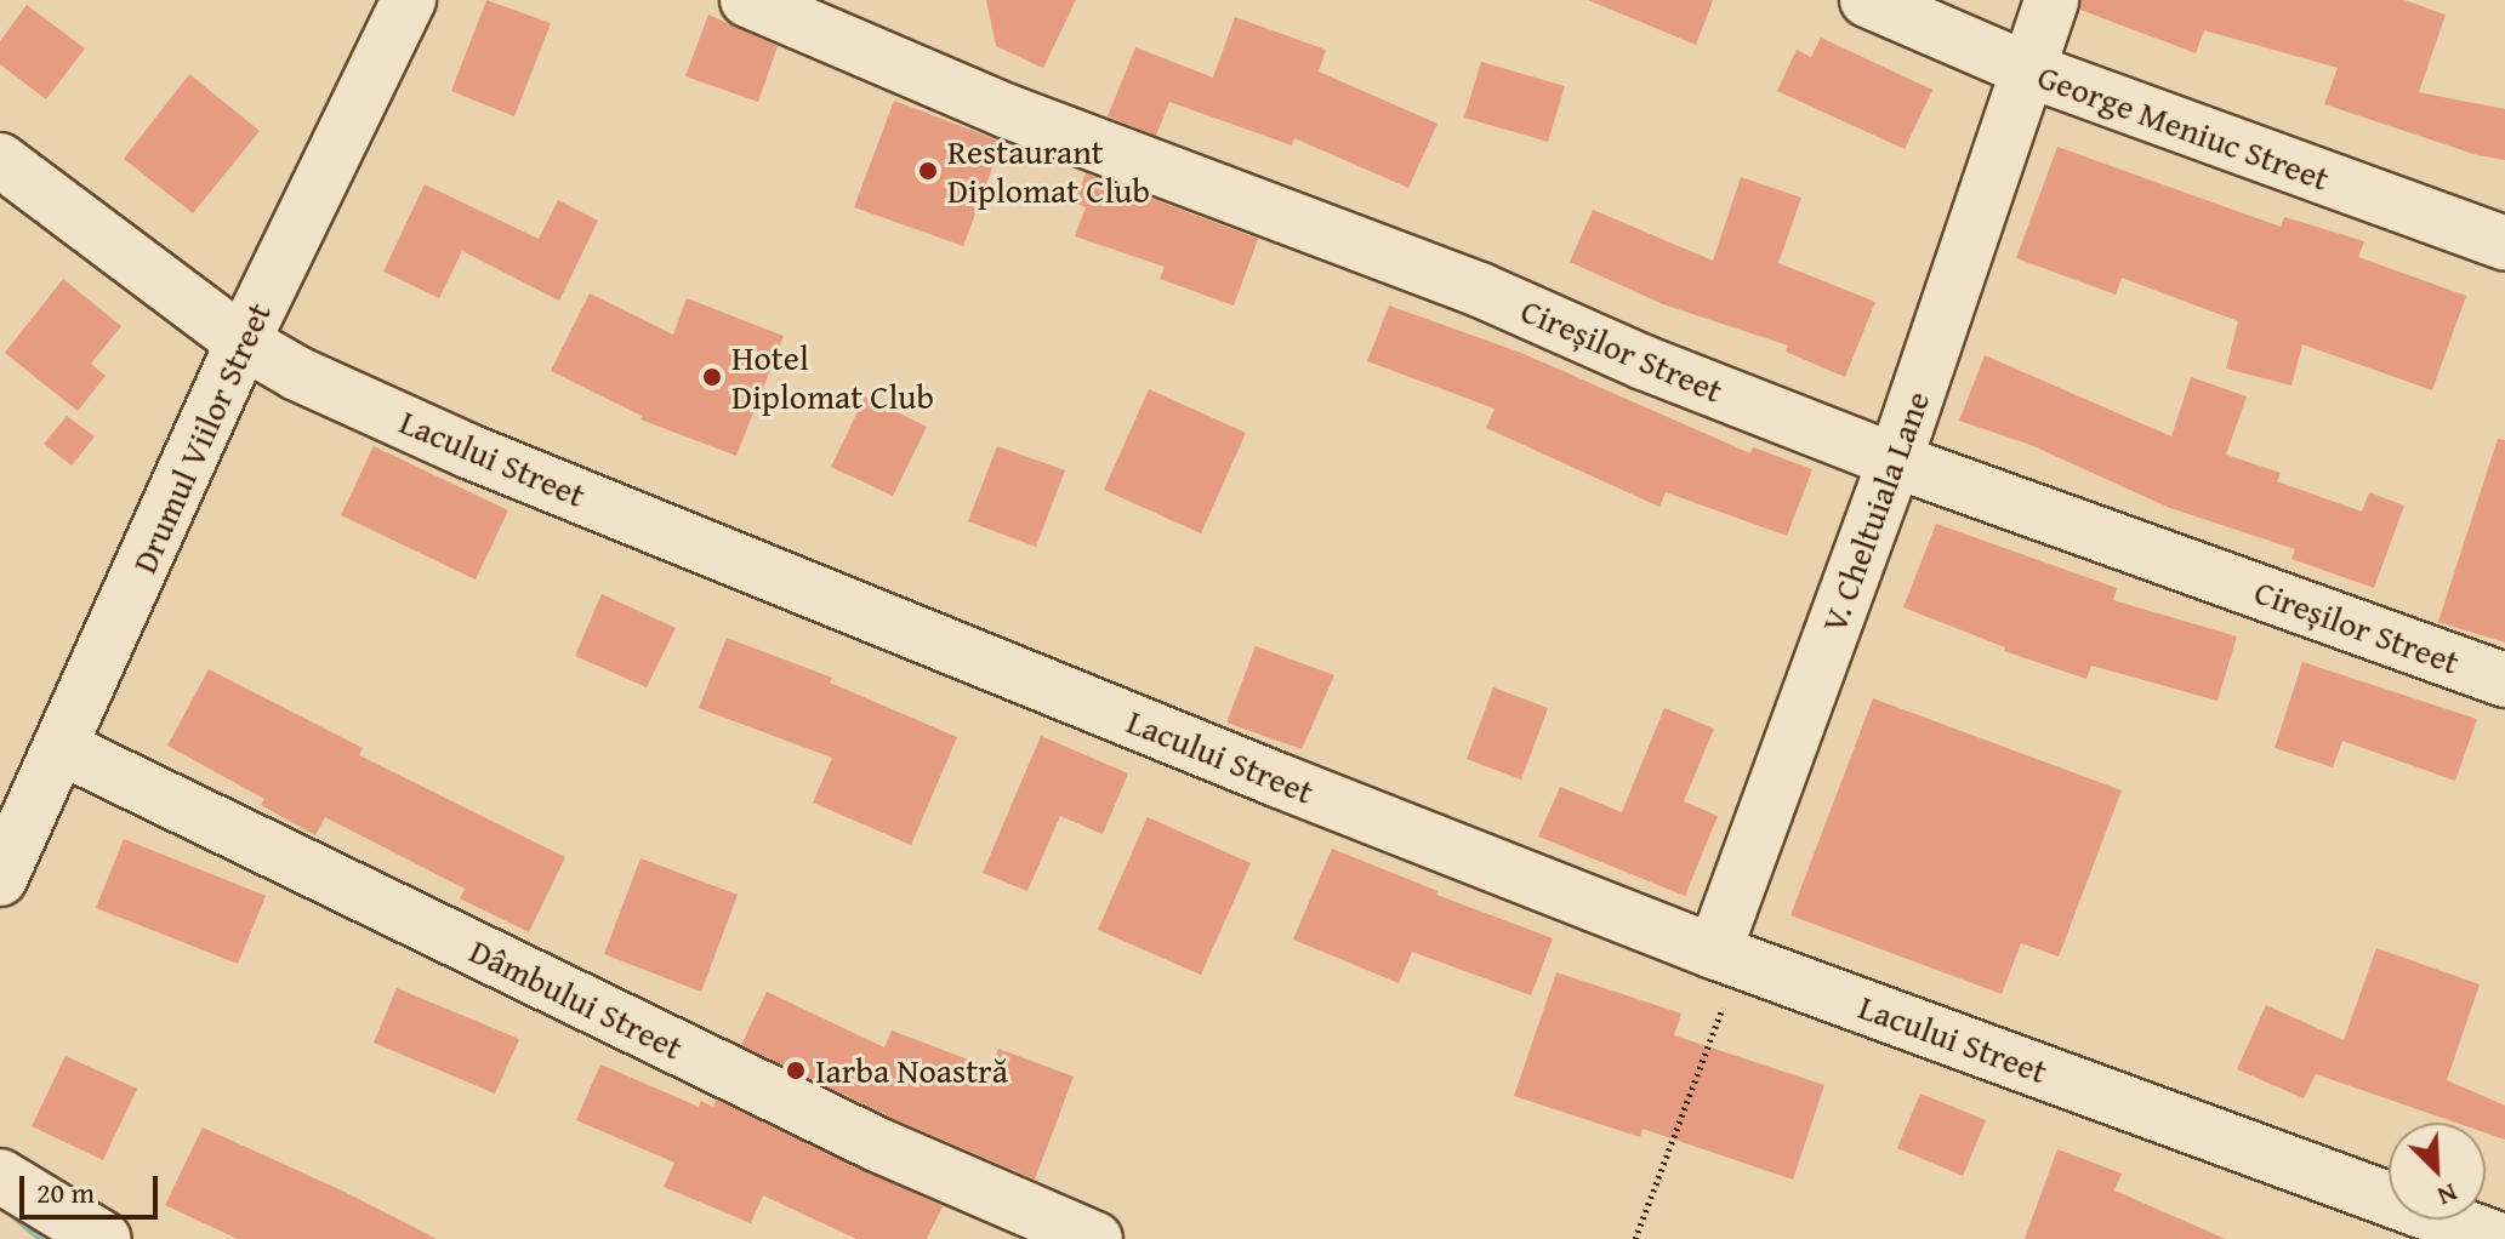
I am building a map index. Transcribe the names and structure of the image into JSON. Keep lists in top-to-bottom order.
{
  "streets": {
    "street": [
      "George Meniuc Street",
      "Cireșilor Street",
      "Drumul Viilor Street",
      "Lacului Street",
      "V. Cheltuiala Lane",
      "Dâmbului Street"
    ]
  },
  "crossings": [
    ["George Meniuc Street", "V. Cheltuiala Lane"],
    ["Cireșilor Street", "V. Cheltuiala Lane"],
    ["Drumul Viilor Street", "Lacului Street"],
    ["Drumul Viilor Street", "Dâmbului Street"],
    ["Lacului Street", "V. Cheltuiala Lane"]
  ],
  "places": ["Restaurant Diplomat Club", "Hotel Diplomat Club", "Iarba Noastră"],
  "scale_bar": "20 m",
  "north": "bottom right"
}
